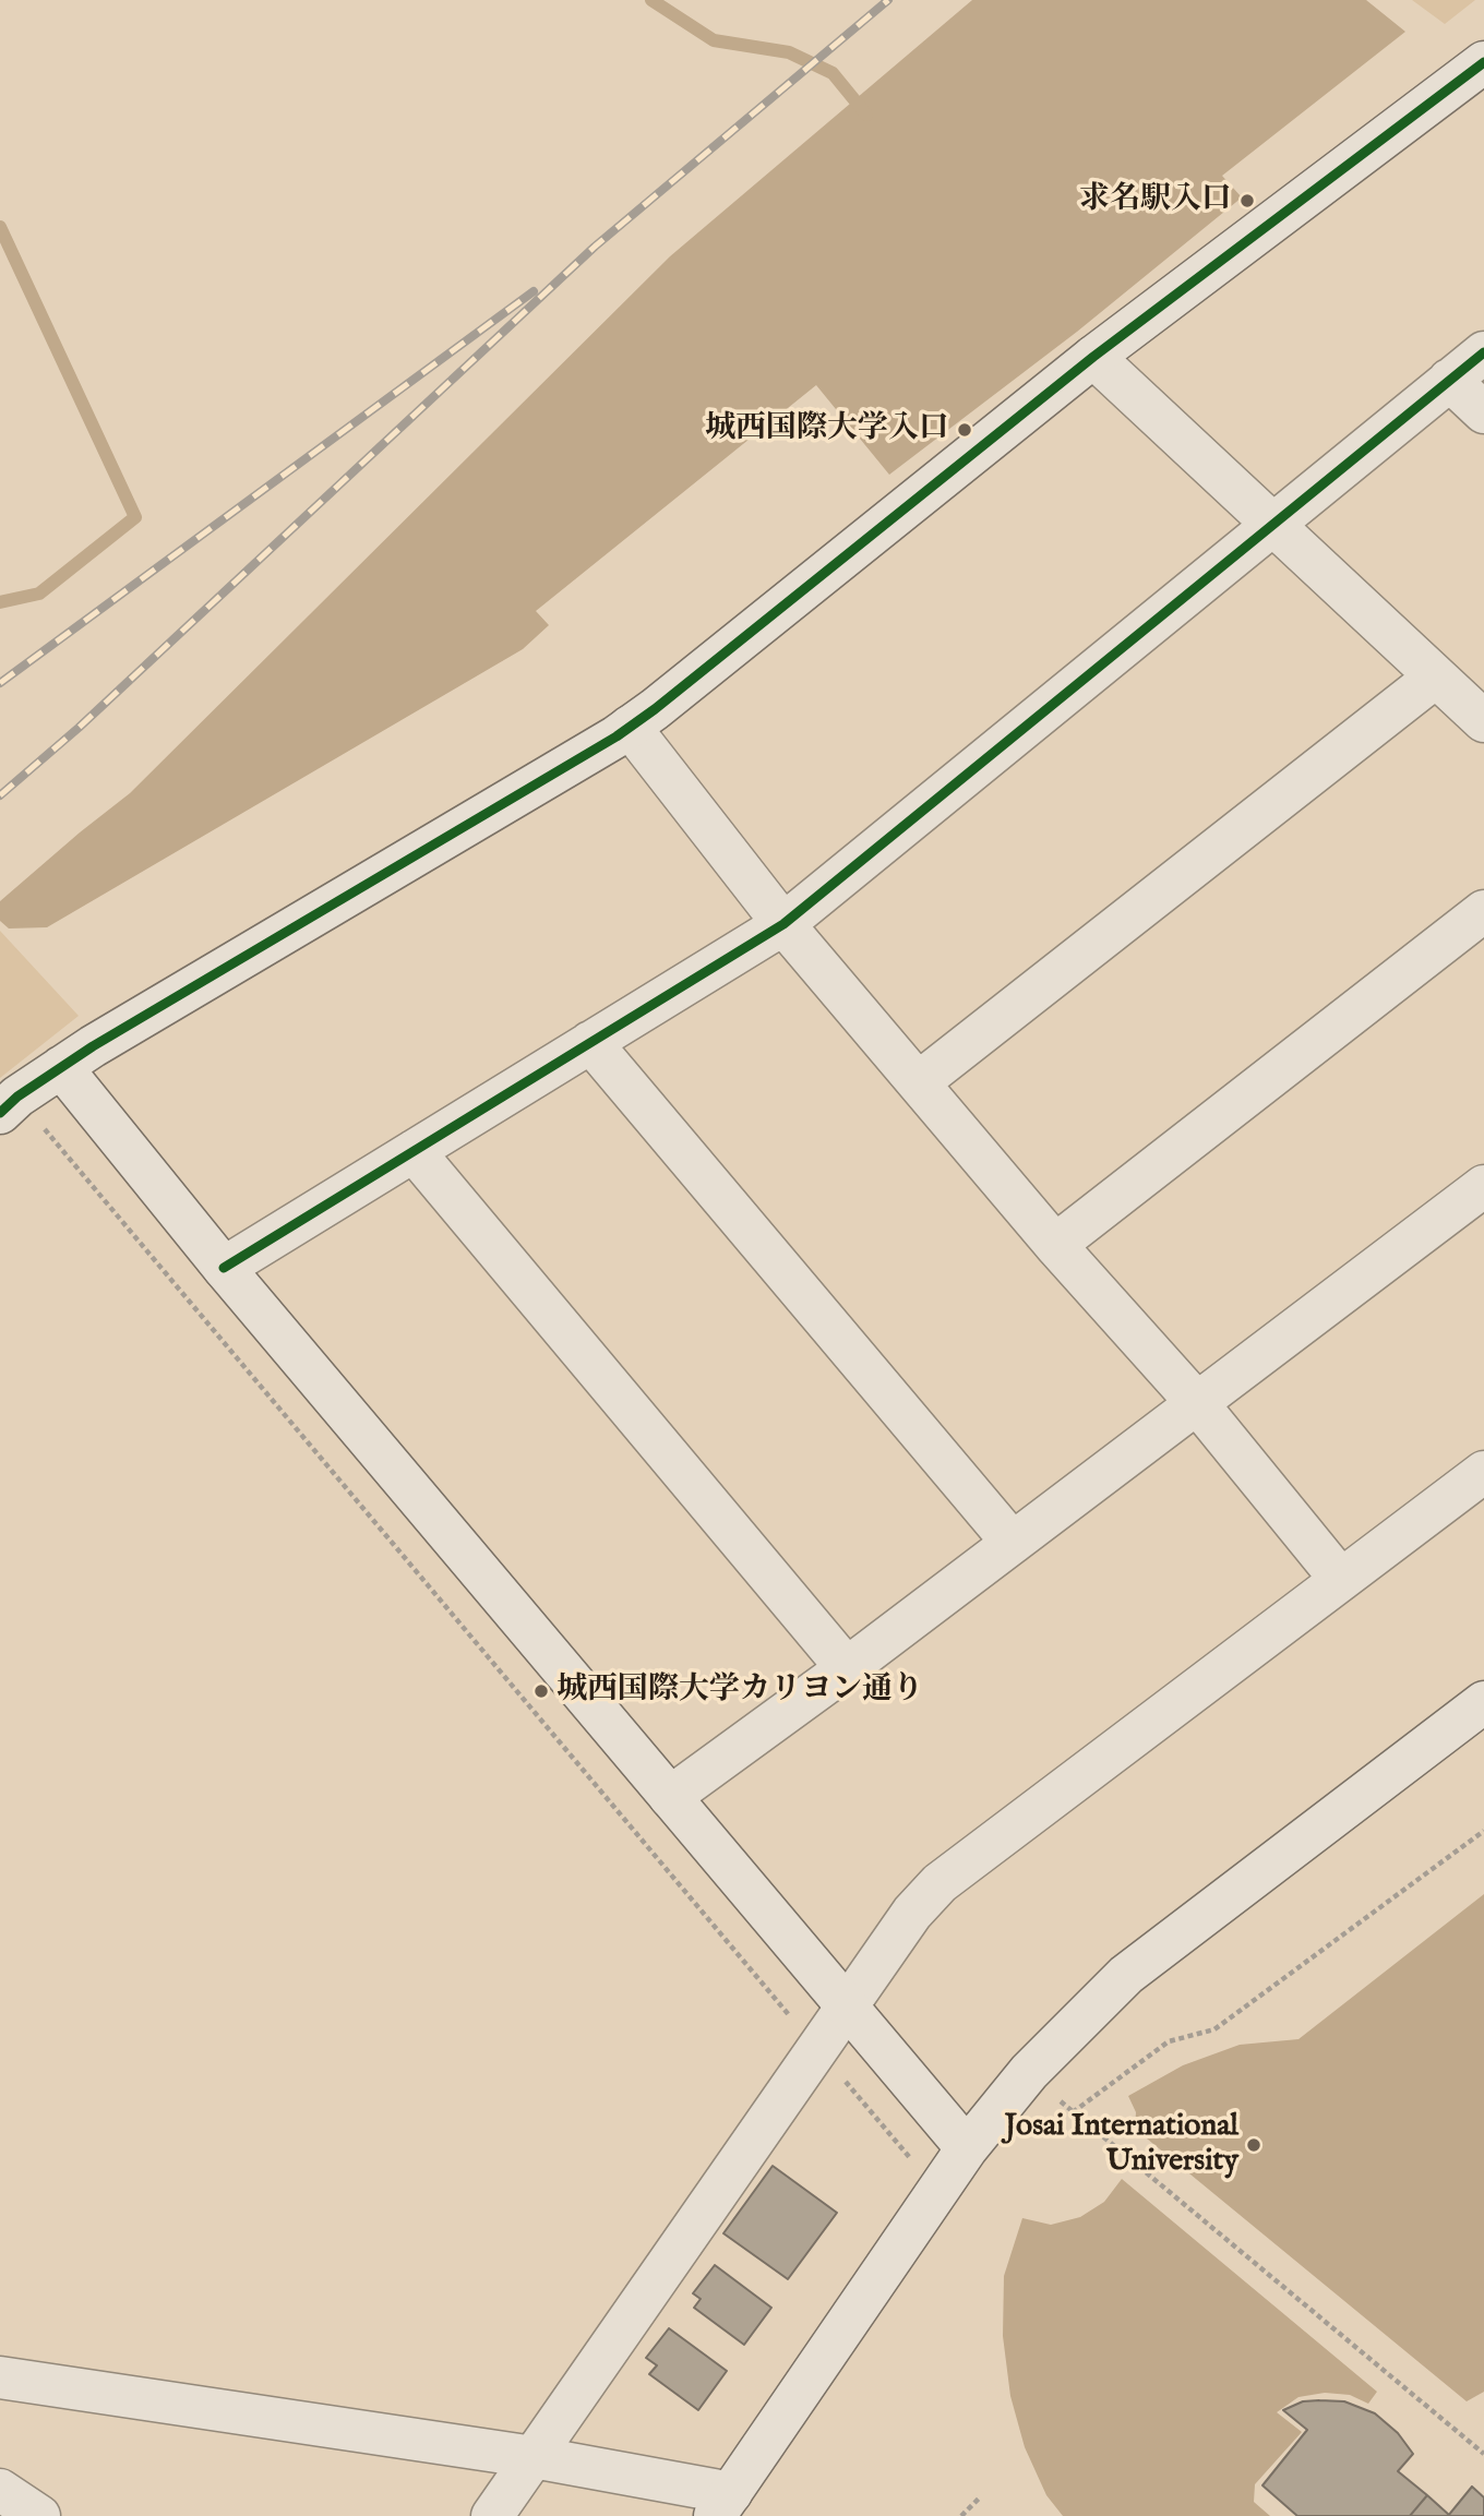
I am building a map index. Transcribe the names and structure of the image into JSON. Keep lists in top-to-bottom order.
{
  "places": [
    "求名駅入口",
    "城西国際大学入口",
    "城西国際大学カリヨン通り",
    "Josai International University"
  ]
}
